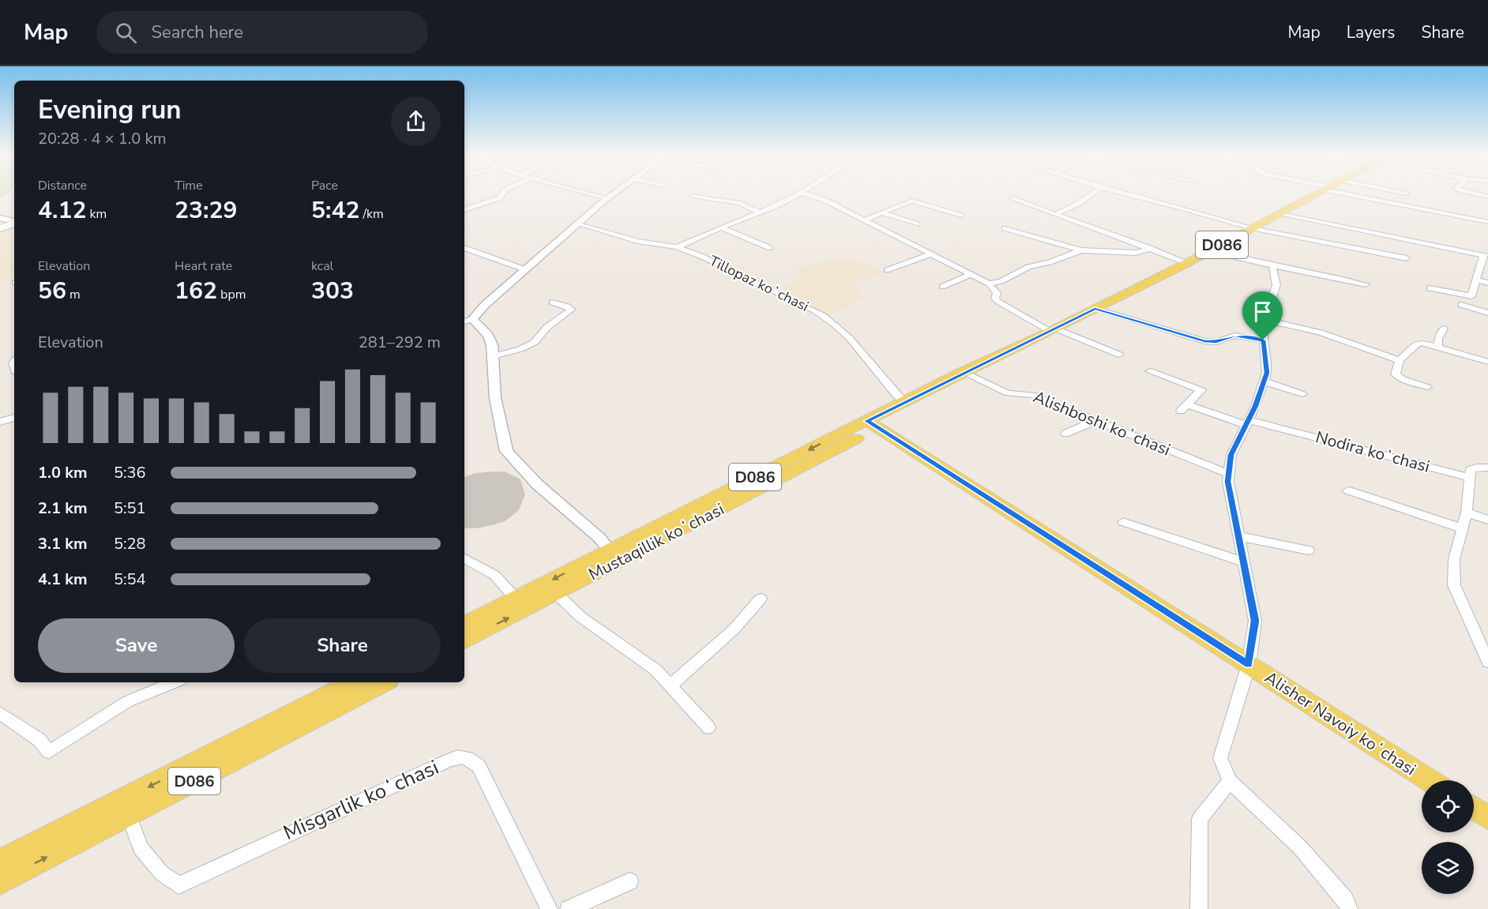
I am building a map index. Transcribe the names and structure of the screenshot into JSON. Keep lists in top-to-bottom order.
{
  "streets": {
    "main road": ["D086", "Mustaqillik koʻchasi", "Alisher Navoiy koʻchasi"],
    "street": [
      "Tillopaz koʻchasi",
      "Alishboshi koʻchasi",
      "Nodira koʻchasi",
      "Misgarlik koʻchasi"
    ]
  },
  "crossings": [
    ["D086", "Misgarlik koʻchasi"],
    ["Tillopaz koʻchasi", "Mustaqillik koʻchasi"],
    ["Alishboshi koʻchasi", "Mustaqillik koʻchasi"],
    ["Mustaqillik koʻchasi", "Alisher Navoiy koʻchasi"]
  ],
  "page": {
    "header": "Map",
    "search": "Search here",
    "nav": ["Map", "Layers", "Share"],
    "heading": ["Evening run", "20:28 · 4 × 1.0 km"],
    "stats": [
      ["Distance", "4.12 km"],
      ["Time", "23:29"],
      ["Pace", "5:42 /km"],
      ["Elevation", "56 m"],
      ["Heart rate", "162 bpm"],
      ["kcal", "303"]
    ],
    "chart": ["Elevation", "281–292 m"],
    "list": [
      {
        "name": "1.0 km",
        "note": "5:36"
      },
      {
        "name": "2.1 km",
        "note": "5:51"
      },
      {
        "name": "3.1 km",
        "note": "5:28"
      },
      {
        "name": "4.1 km",
        "note": "5:54"
      }
    ],
    "buttons": ["Save", "Share"]
  }
}
